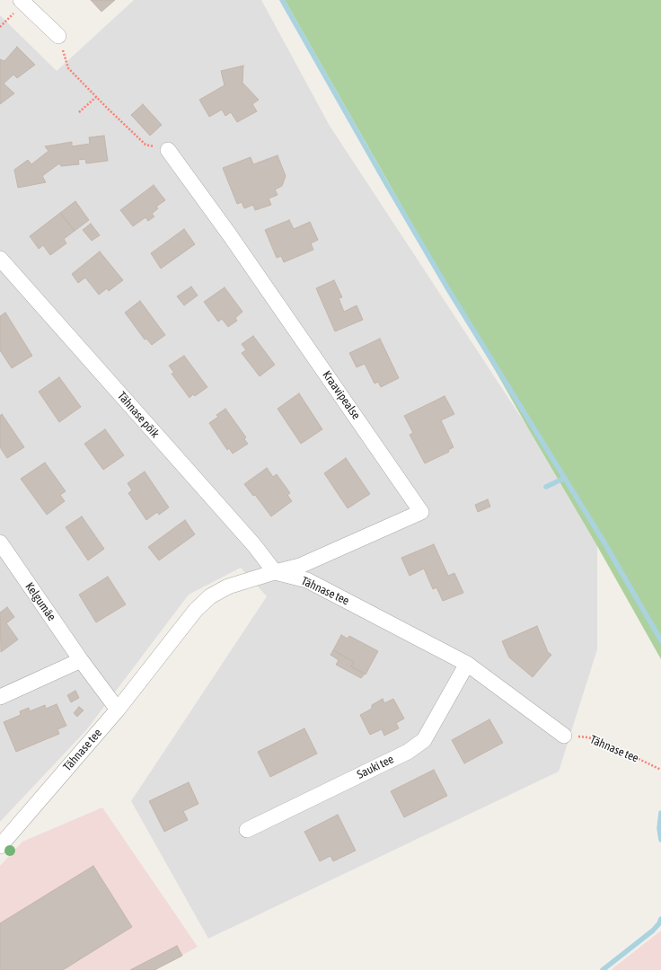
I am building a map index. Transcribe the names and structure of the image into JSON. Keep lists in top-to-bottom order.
{
  "streets": {
    "street": [
      "Kraavipealse",
      "Tähnase põik",
      "Tähnase tee",
      "Kelgumäe",
      "Sauki tee"
    ]
  },
  "crossings": [
    ["Kraavipealse", "Tähnase põik"],
    ["Kraavipealse", "Tähnase tee"],
    ["Tähnase põik", "Tähnase tee"],
    ["Tähnase tee", "Kelgumäe"],
    ["Tähnase tee", "Sauki tee"]
  ]
}
